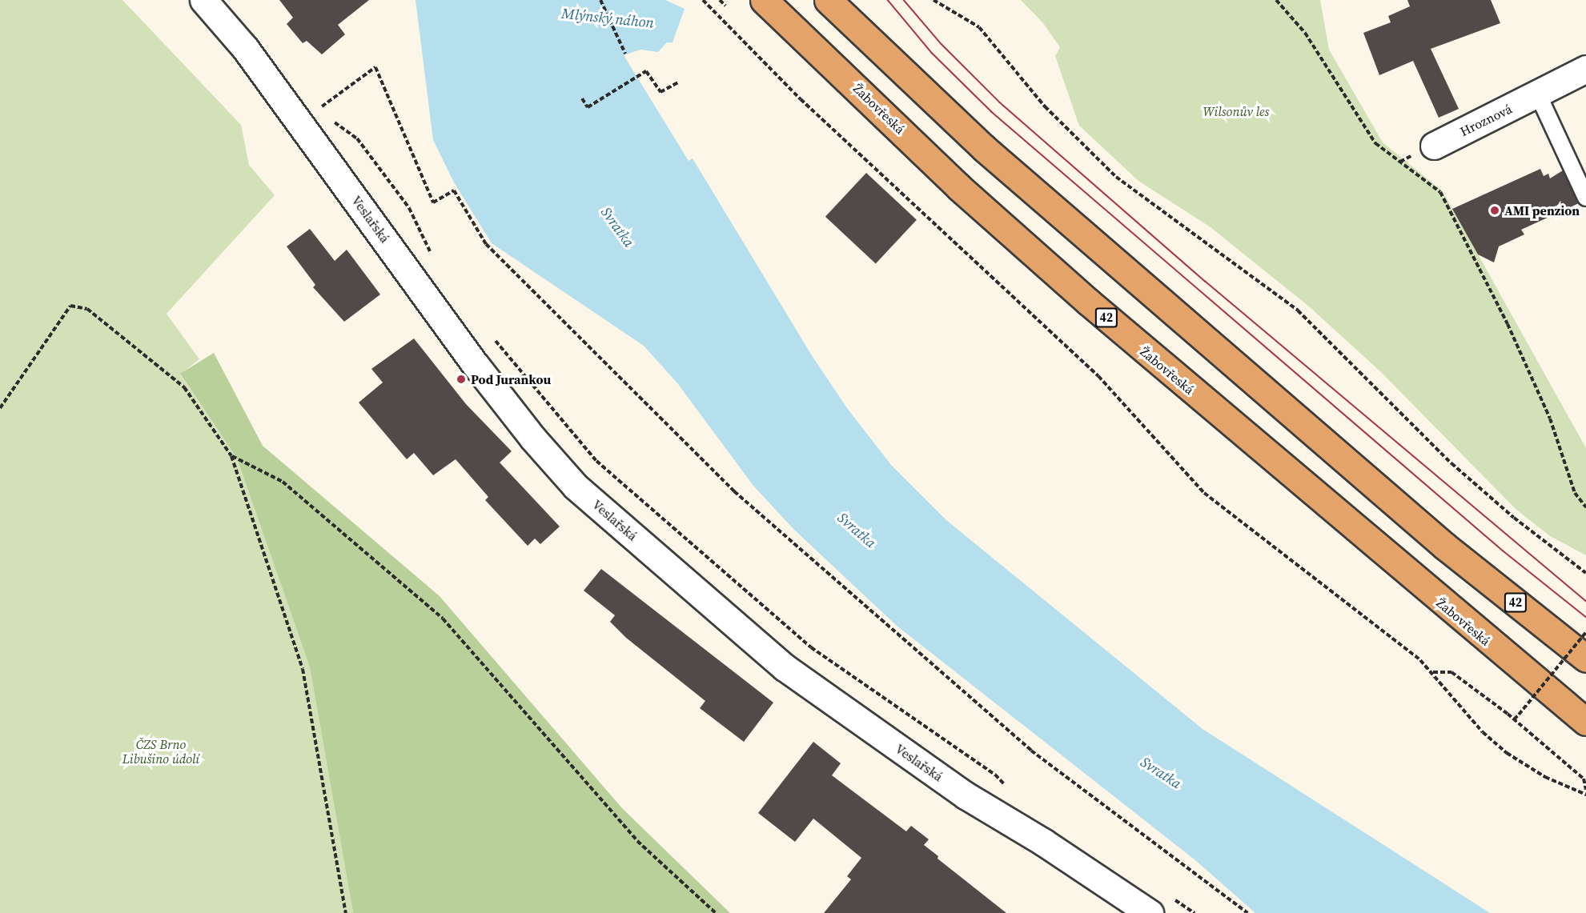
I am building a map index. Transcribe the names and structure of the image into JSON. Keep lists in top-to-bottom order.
{
  "streets": {
    "highway": ["Žabovřeská", "42"],
    "street": ["Hroznová", "Veslařská"]
  },
  "water": ["Mlýnský náhon", "Svratka"],
  "parks": ["Wilsonův les", "ČZS Brno Libušino údolí"],
  "places": ["AMI penzion", "Pod Jurankou"]
}
